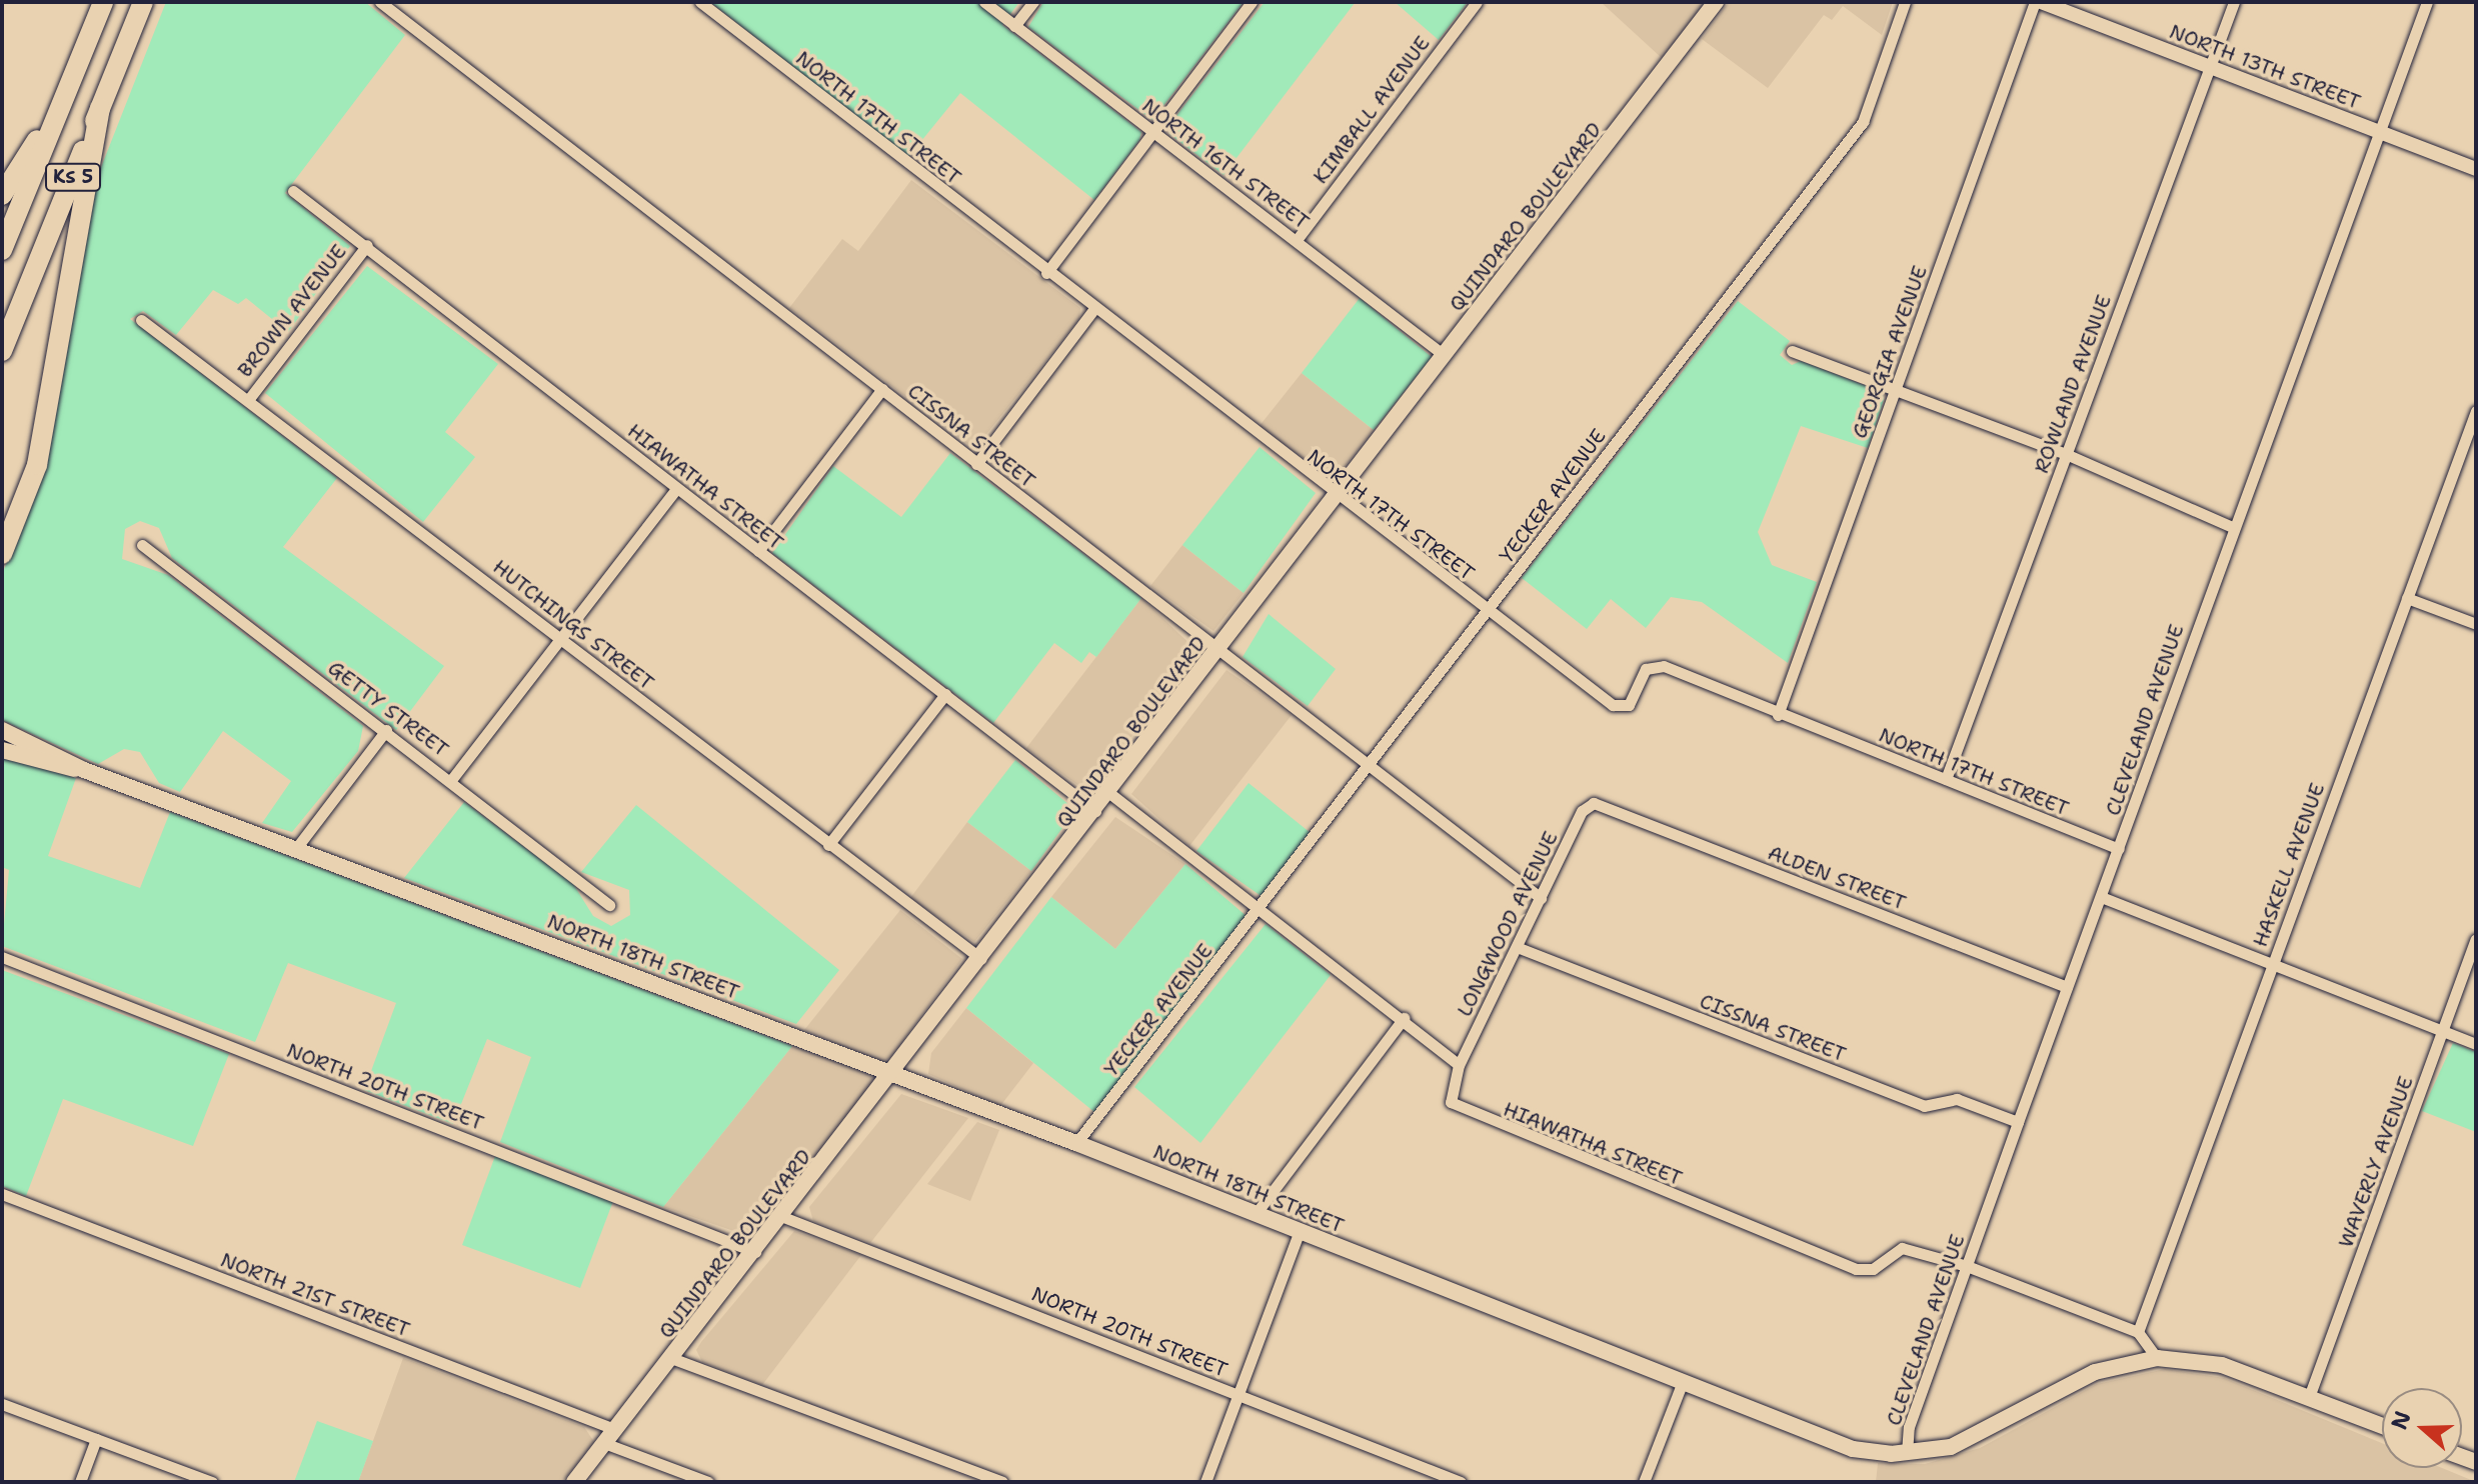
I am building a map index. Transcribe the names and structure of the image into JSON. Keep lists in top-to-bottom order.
{
  "streets": {
    "highway": ["KS 5"],
    "main road": ["QUINDARO BOULEVARD", "NORTH 18TH STREET"],
    "street": [
      "NORTH 13TH STREET",
      "KIMBALL AVENUE",
      "NORTH 17TH STREET",
      "NORTH 16TH STREET",
      "BROWN AVENUE",
      "GEORGIA AVENUE",
      "ROWLAND AVENUE",
      "CISSNA STREET",
      "HIAWATHA STREET",
      "YECKER AVENUE",
      "HUTCHINGS STREET",
      "GETTY STREET",
      "CLEVELAND AVENUE",
      "HASKELL AVENUE",
      "ALDEN STREET",
      "LONGWOOD AVENUE",
      "NORTH 20TH STREET",
      "WAVERLY AVENUE",
      "NORTH 21ST STREET"
    ]
  },
  "crossings": [
    ["NORTH 13TH STREET", "GEORGIA AVENUE"],
    ["NORTH 13TH STREET", "ROWLAND AVENUE"],
    ["NORTH 13TH STREET", "CLEVELAND AVENUE"],
    ["KIMBALL AVENUE", "NORTH 16TH STREET"],
    ["NORTH 17TH STREET", "QUINDARO BOULEVARD"],
    ["NORTH 17TH STREET", "GEORGIA AVENUE"],
    ["NORTH 17TH STREET", "ROWLAND AVENUE"],
    ["NORTH 17TH STREET", "YECKER AVENUE"],
    ["NORTH 17TH STREET", "CLEVELAND AVENUE"],
    ["NORTH 16TH STREET", "QUINDARO BOULEVARD"],
    ["QUINDARO BOULEVARD", "CISSNA STREET"],
    ["QUINDARO BOULEVARD", "HIAWATHA STREET"],
    ["QUINDARO BOULEVARD", "HUTCHINGS STREET"],
    ["QUINDARO BOULEVARD", "NORTH 18TH STREET"],
    ["QUINDARO BOULEVARD", "NORTH 20TH STREET"],
    ["QUINDARO BOULEVARD", "NORTH 21ST STREET"],
    ["BROWN AVENUE", "HIAWATHA STREET"],
    ["BROWN AVENUE", "HUTCHINGS STREET"],
    ["CISSNA STREET", "YECKER AVENUE"],
    ["CISSNA STREET", "CLEVELAND AVENUE"],
    ["CISSNA STREET", "LONGWOOD AVENUE"],
    ["HIAWATHA STREET", "CLEVELAND AVENUE"],
    ["HIAWATHA STREET", "HASKELL AVENUE"],
    ["HIAWATHA STREET", "LONGWOOD AVENUE"],
    ["YECKER AVENUE", "NORTH 18TH STREET"],
    ["CLEVELAND AVENUE", "ALDEN STREET"],
    ["CLEVELAND AVENUE", "NORTH 18TH STREET"],
    ["ALDEN STREET", "LONGWOOD AVENUE"],
    ["NORTH 18TH STREET", "WAVERLY AVENUE"]
  ],
  "north": "left"
}
